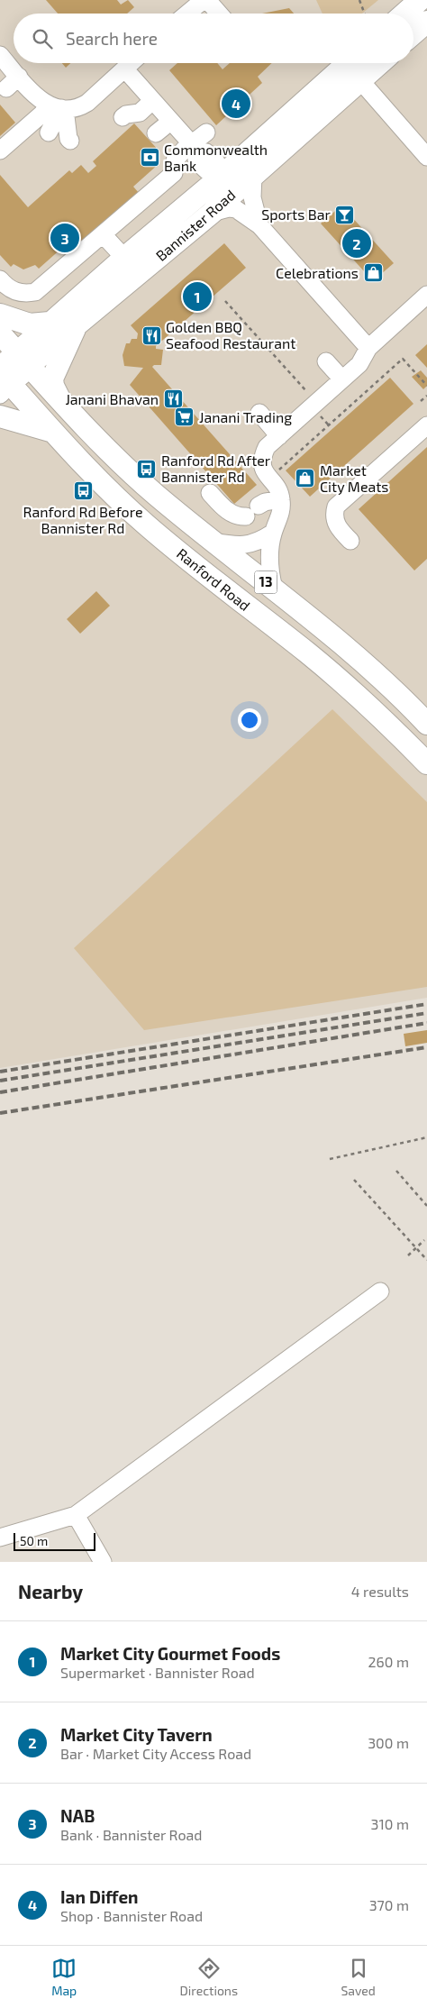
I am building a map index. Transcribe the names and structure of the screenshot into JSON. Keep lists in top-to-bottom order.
{
  "streets": {
    "main road": ["Bannister Road", "Ranford Road", "13"]
  },
  "crossings": [
    ["Bannister Road", "Ranford Road"],
    ["Bannister Road", "13"],
    ["Ranford Road", "13"]
  ],
  "places": {
    "bank": ["Commonwealth Bank"],
    "bar": ["Sports Bar"],
    "shop": ["Celebrations", "Market City Meats"],
    "restaurant": ["Golden BBQ Seafood Restaurant", "Janani Bhavan"],
    "supermarket": ["Janani Trading"],
    "bus stop": ["Ranford Rd After Bannister Rd", "Ranford Rd Before Bannister Rd"]
  },
  "scale_bar": "50 m",
  "page": {
    "search": "Search here",
    "pins": [
      "4",
      "3",
      "2",
      "1"
    ],
    "scale": "50 m",
    "heading": ["Nearby", "4 results"],
    "list": [
      {
        "mark": "1",
        "name": "Market City Gourmet Foods",
        "note": "Supermarket · Bannister Road",
        "value": "260 m"
      },
      {
        "mark": "2",
        "name": "Market City Tavern",
        "note": "Bar · Market City Access Road",
        "value": "300 m"
      },
      {
        "mark": "3",
        "name": "NAB",
        "note": "Bank · Bannister Road",
        "value": "310 m"
      },
      {
        "mark": "4",
        "name": "Ian Diffen",
        "note": "Shop · Bannister Road",
        "value": "370 m"
      }
    ],
    "nav": ["Map", "Directions", "Saved"]
  }
}
